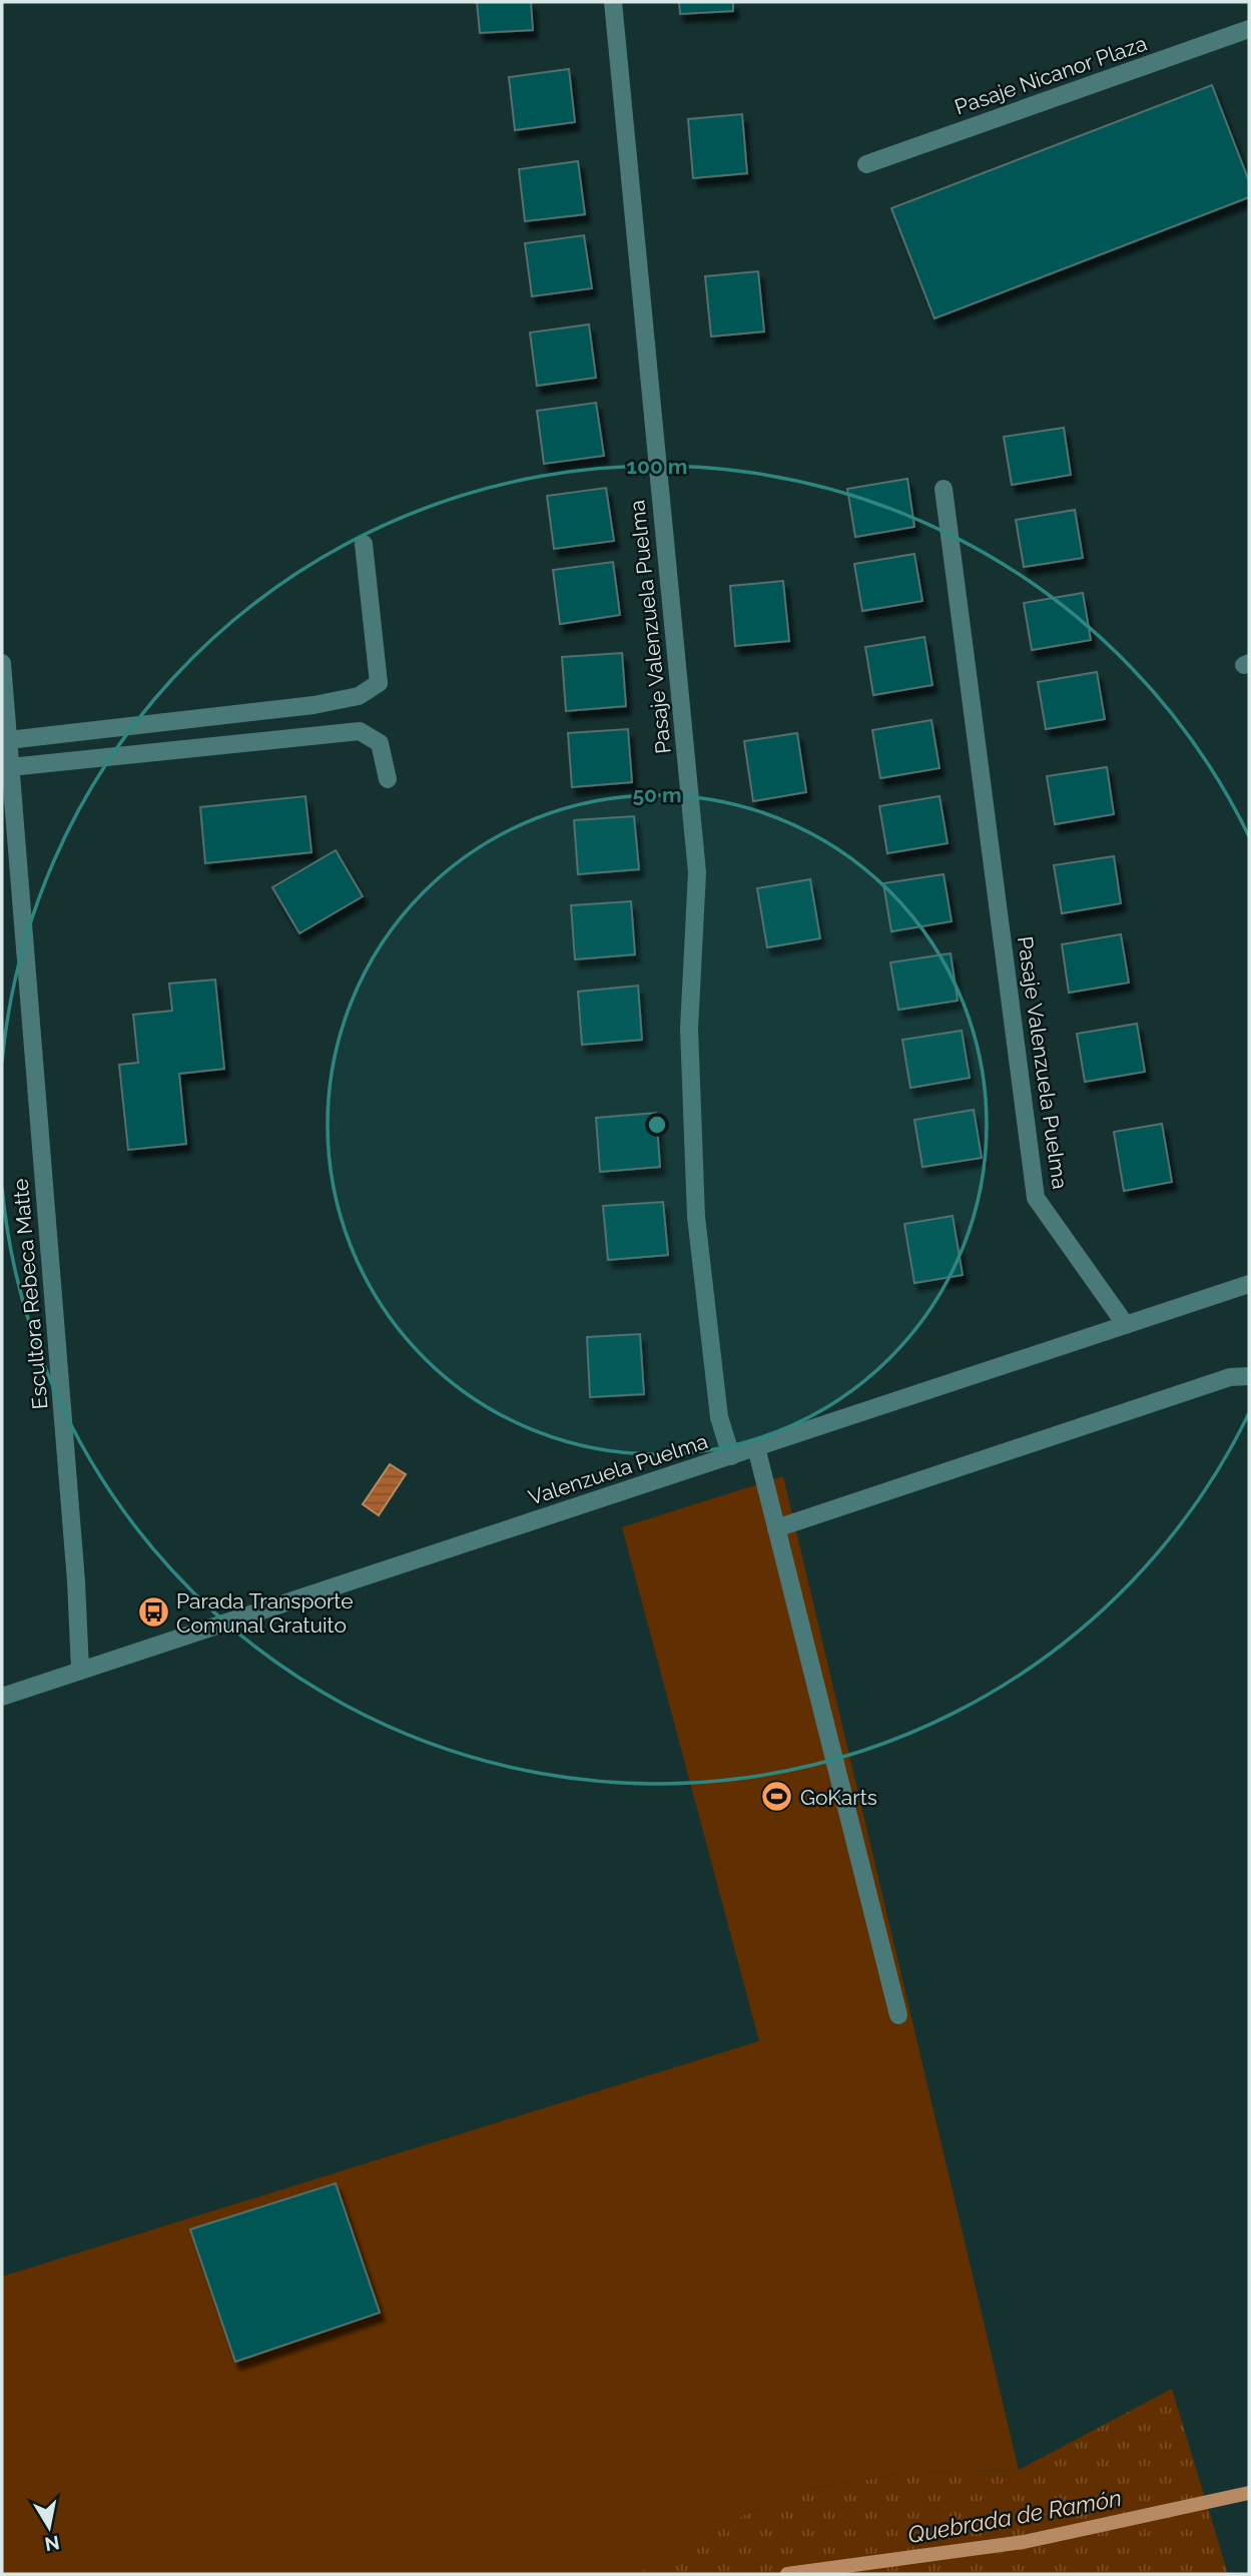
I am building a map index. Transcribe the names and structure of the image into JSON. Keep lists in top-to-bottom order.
{
  "streets": {
    "street": [
      "Pasaje Nicanor Plaza",
      "Pasaje Valenzuela Puelma",
      "Escultora Rebeca Matte",
      "Valenzuela Puelma"
    ]
  },
  "crossings": [
    ["Pasaje Valenzuela Puelma", "Valenzuela Puelma"],
    ["Escultora Rebeca Matte", "Valenzuela Puelma"]
  ],
  "water": ["Quebrada de Ramón"],
  "places": {
    "bus stop": ["Parada Transporte Comunal Gratuito"],
    "sports": ["GoKarts"]
  },
  "north": "bottom",
  "rings": ["100 m", "50 m"]
}
